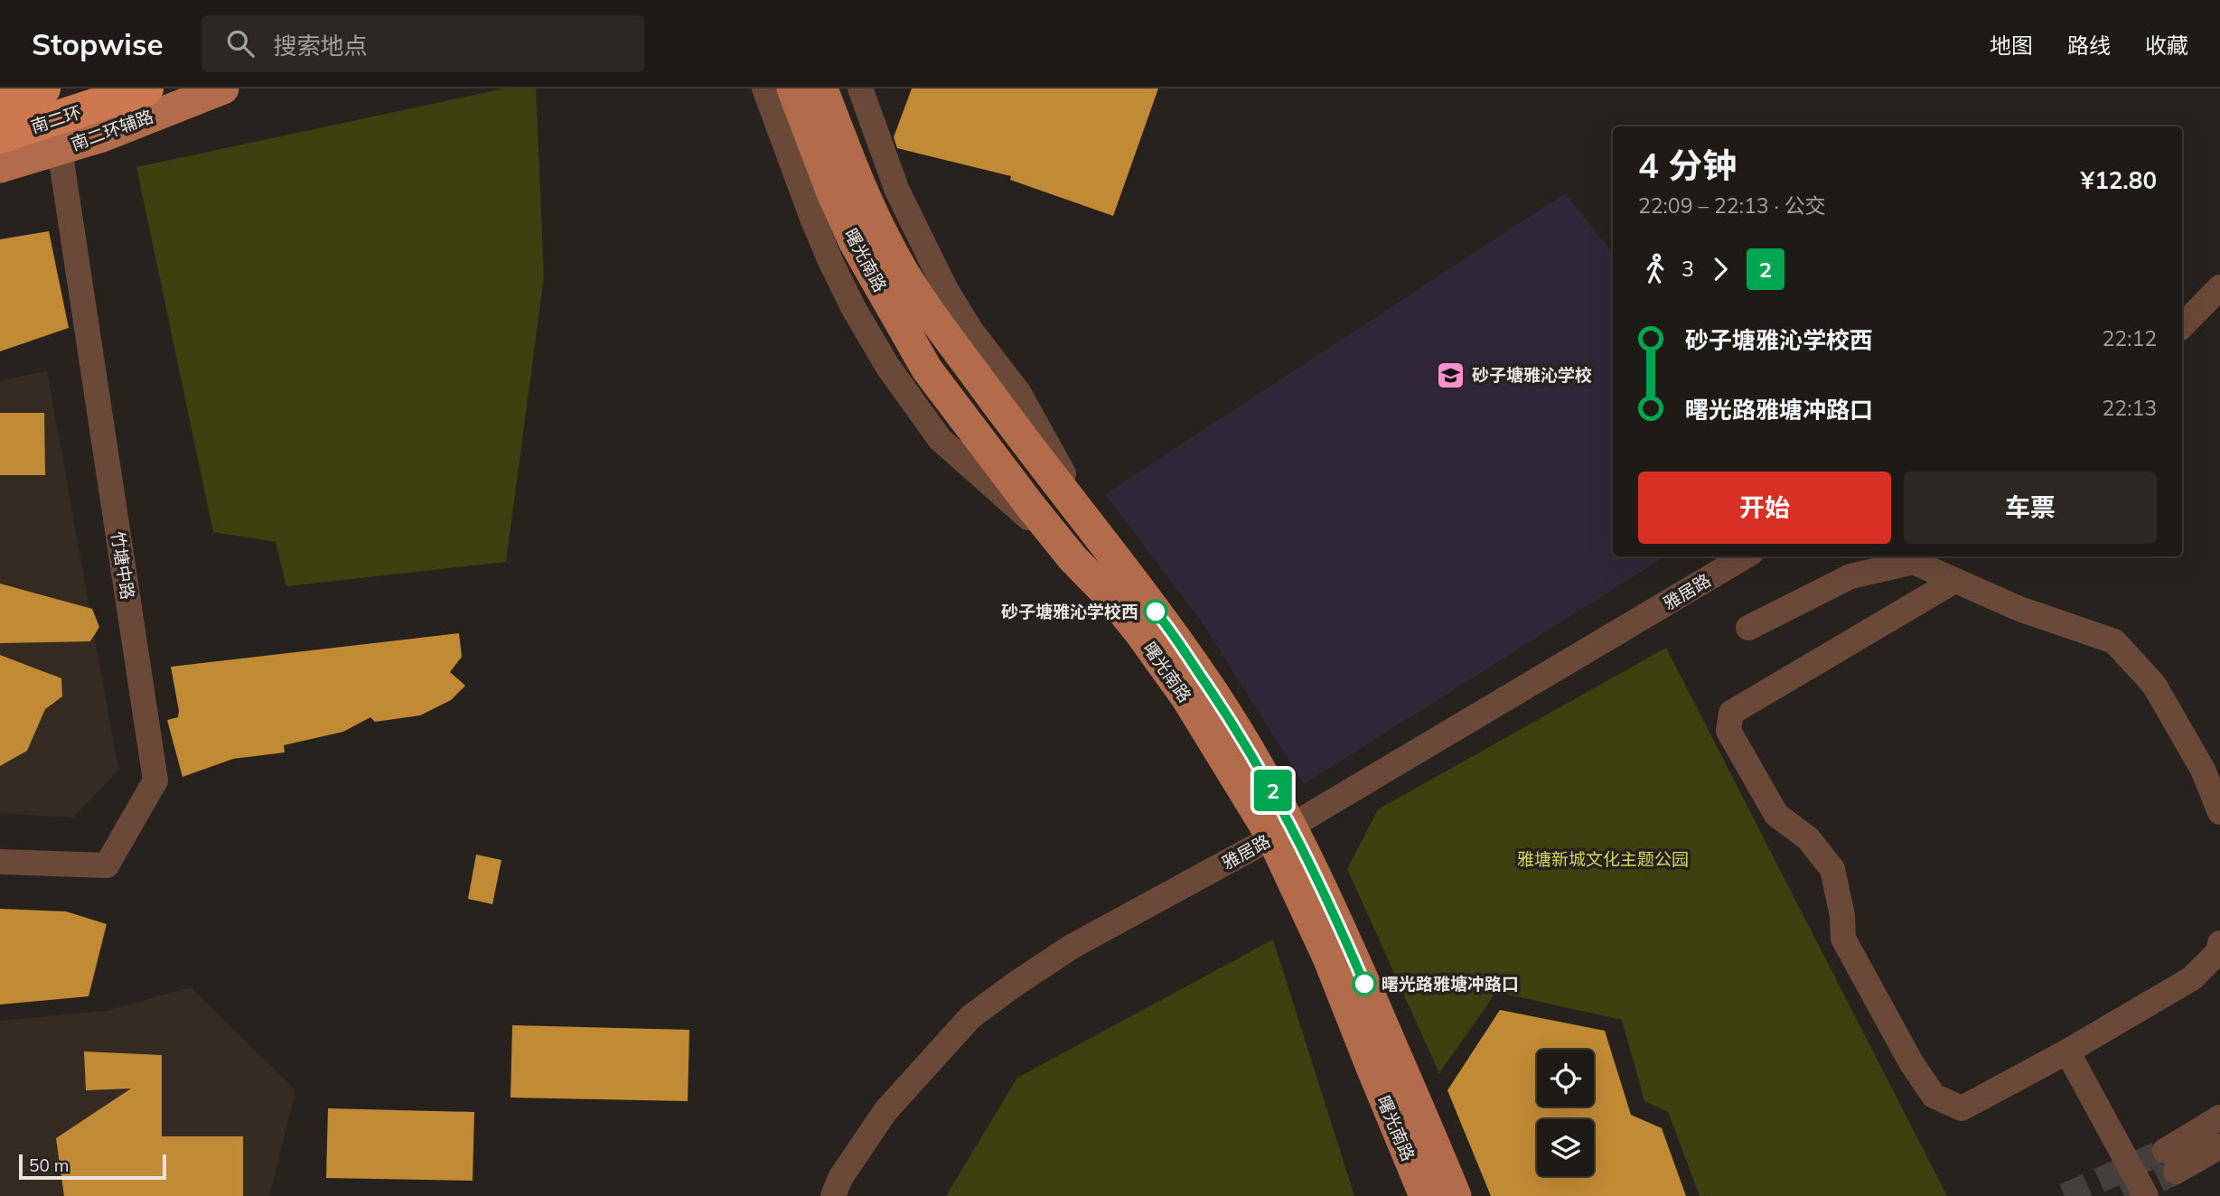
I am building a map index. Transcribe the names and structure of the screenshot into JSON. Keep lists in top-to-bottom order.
{
  "streets": {
    "highway": ["南二环"],
    "main road": ["南二环辅路", "曙光南路"],
    "street": ["竹塘中路", "雅居路"]
  },
  "crossings": [
    ["南二环辅路", "竹塘中路"],
    ["曙光南路", "雅居路"]
  ],
  "parks": ["雅塘新城文化主题公园"],
  "places": {
    "school or university": ["砂子塘雅沁学校"],
    "other": ["砂子塘雅沁学校西", "曙光路雅塘冲路口"]
  },
  "lines": ["bus line 2"],
  "scale_bar": "50 m",
  "page": {
    "header": "Stopwise",
    "search": "搜索地点",
    "nav": ["地图", "路线", "收藏"],
    "on_map": "2",
    "heading": ["4 分钟", "22:09 – 22:13 · 公交", "¥12.80"],
    "legs": ["3", "2"],
    "list": [
      {
        "name": "砂子塘雅沁学校西",
        "value": "22:12"
      },
      {
        "name": "曙光路雅塘冲路口",
        "value": "22:13"
      }
    ],
    "buttons": ["开始", "车票"],
    "scale": "50 m"
  }
}
